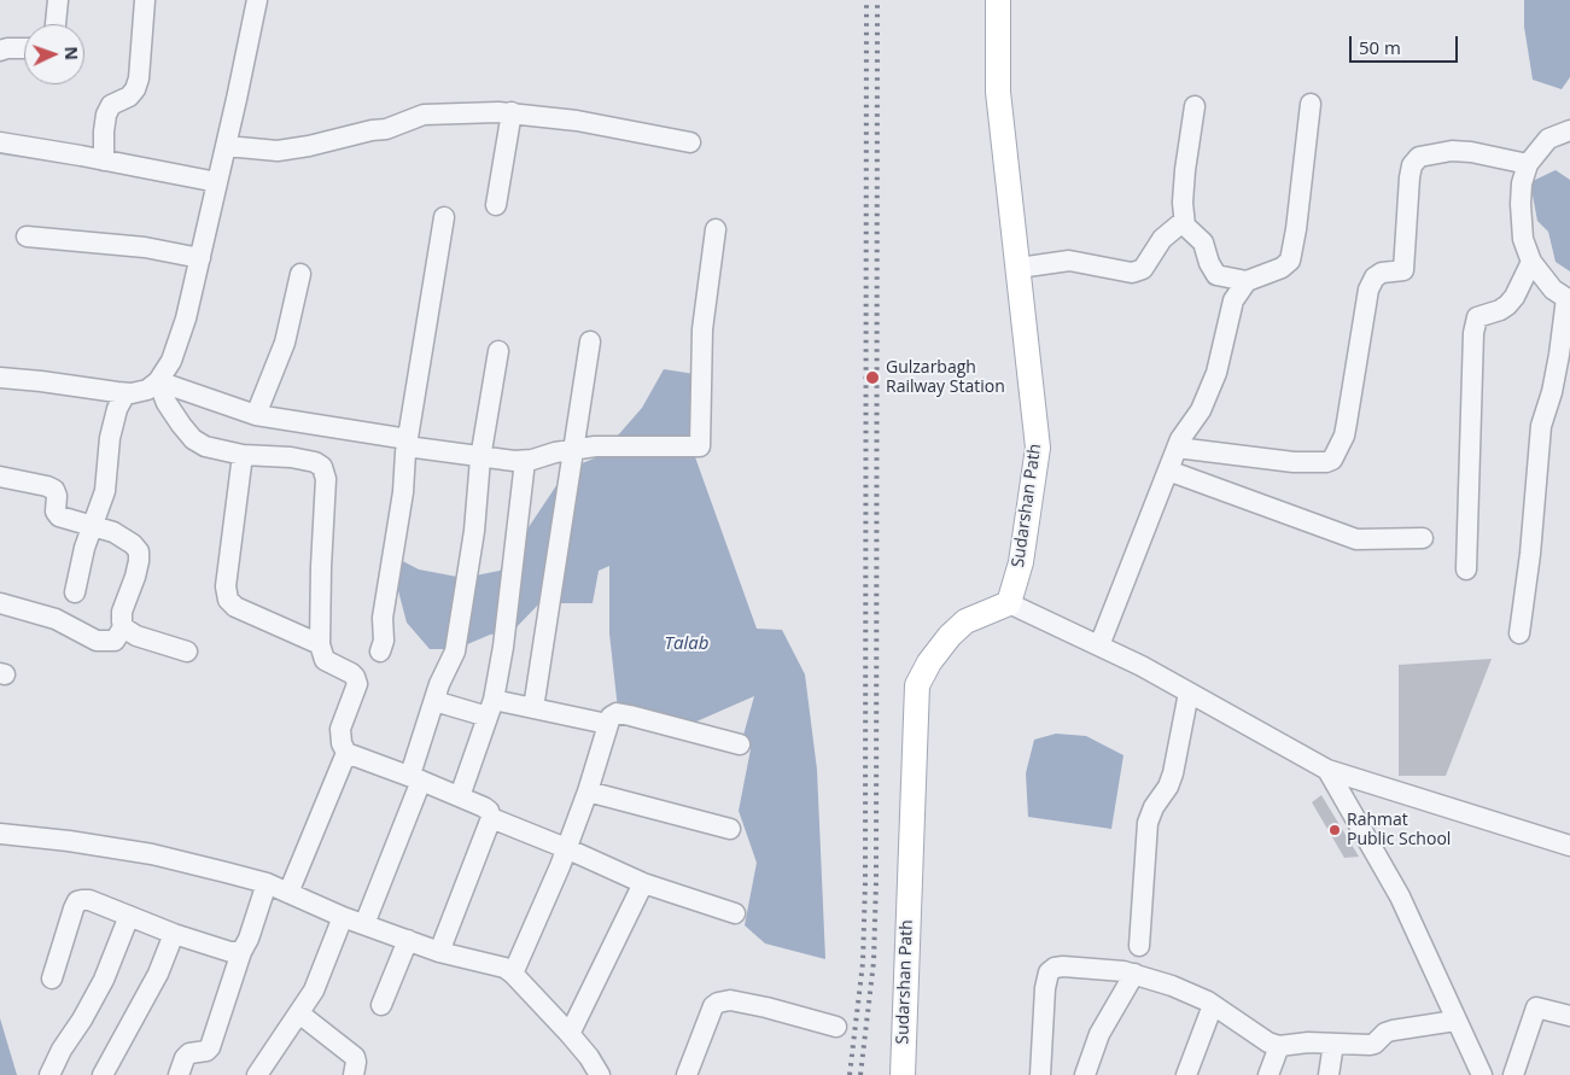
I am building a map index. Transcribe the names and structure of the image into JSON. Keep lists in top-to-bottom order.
{
  "streets": {
    "main road": ["Sudarshan Path"]
  },
  "water": ["Talab"],
  "places": ["Gulzarbagh Railway Station", "Rahmat Public School"],
  "scale_bar": "50 m",
  "north": "right"
}
